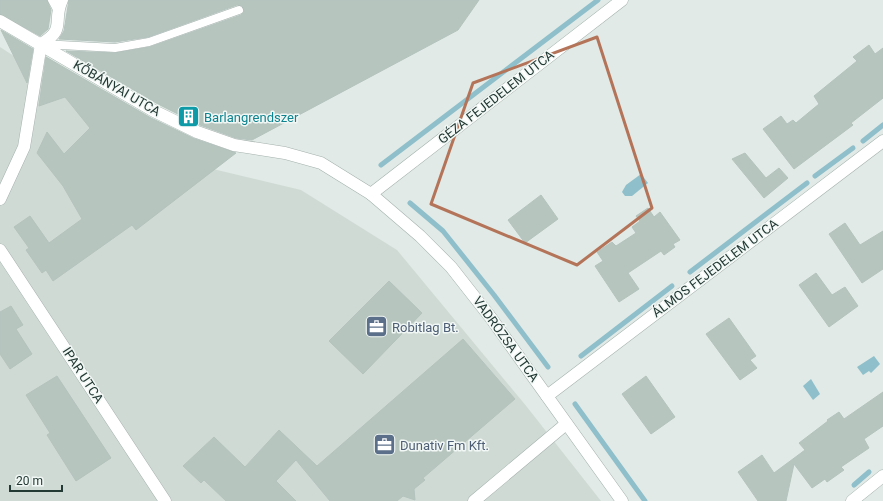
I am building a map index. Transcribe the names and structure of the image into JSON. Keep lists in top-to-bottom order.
{
  "streets": {
    "street": [
      "KŐBÁNYAI UTCA",
      "GÉZA FEJEDELEM UTCA",
      "ÁLMOS FEJEDELEM UTCA",
      "VADRÓZSA UTCA",
      "IPAR UTCA"
    ]
  },
  "crossings": [
    ["KŐBÁNYAI UTCA", "GÉZA FEJEDELEM UTCA"],
    ["KŐBÁNYAI UTCA", "VADRÓZSA UTCA"],
    ["GÉZA FEJEDELEM UTCA", "VADRÓZSA UTCA"],
    ["ÁLMOS FEJEDELEM UTCA", "VADRÓZSA UTCA"]
  ],
  "places": {
    "building": ["Barlangrendszer"],
    "office": ["Robitlag Bt.", "Dunativ Fm Kft."]
  },
  "scale_bar": "20 m"
}
